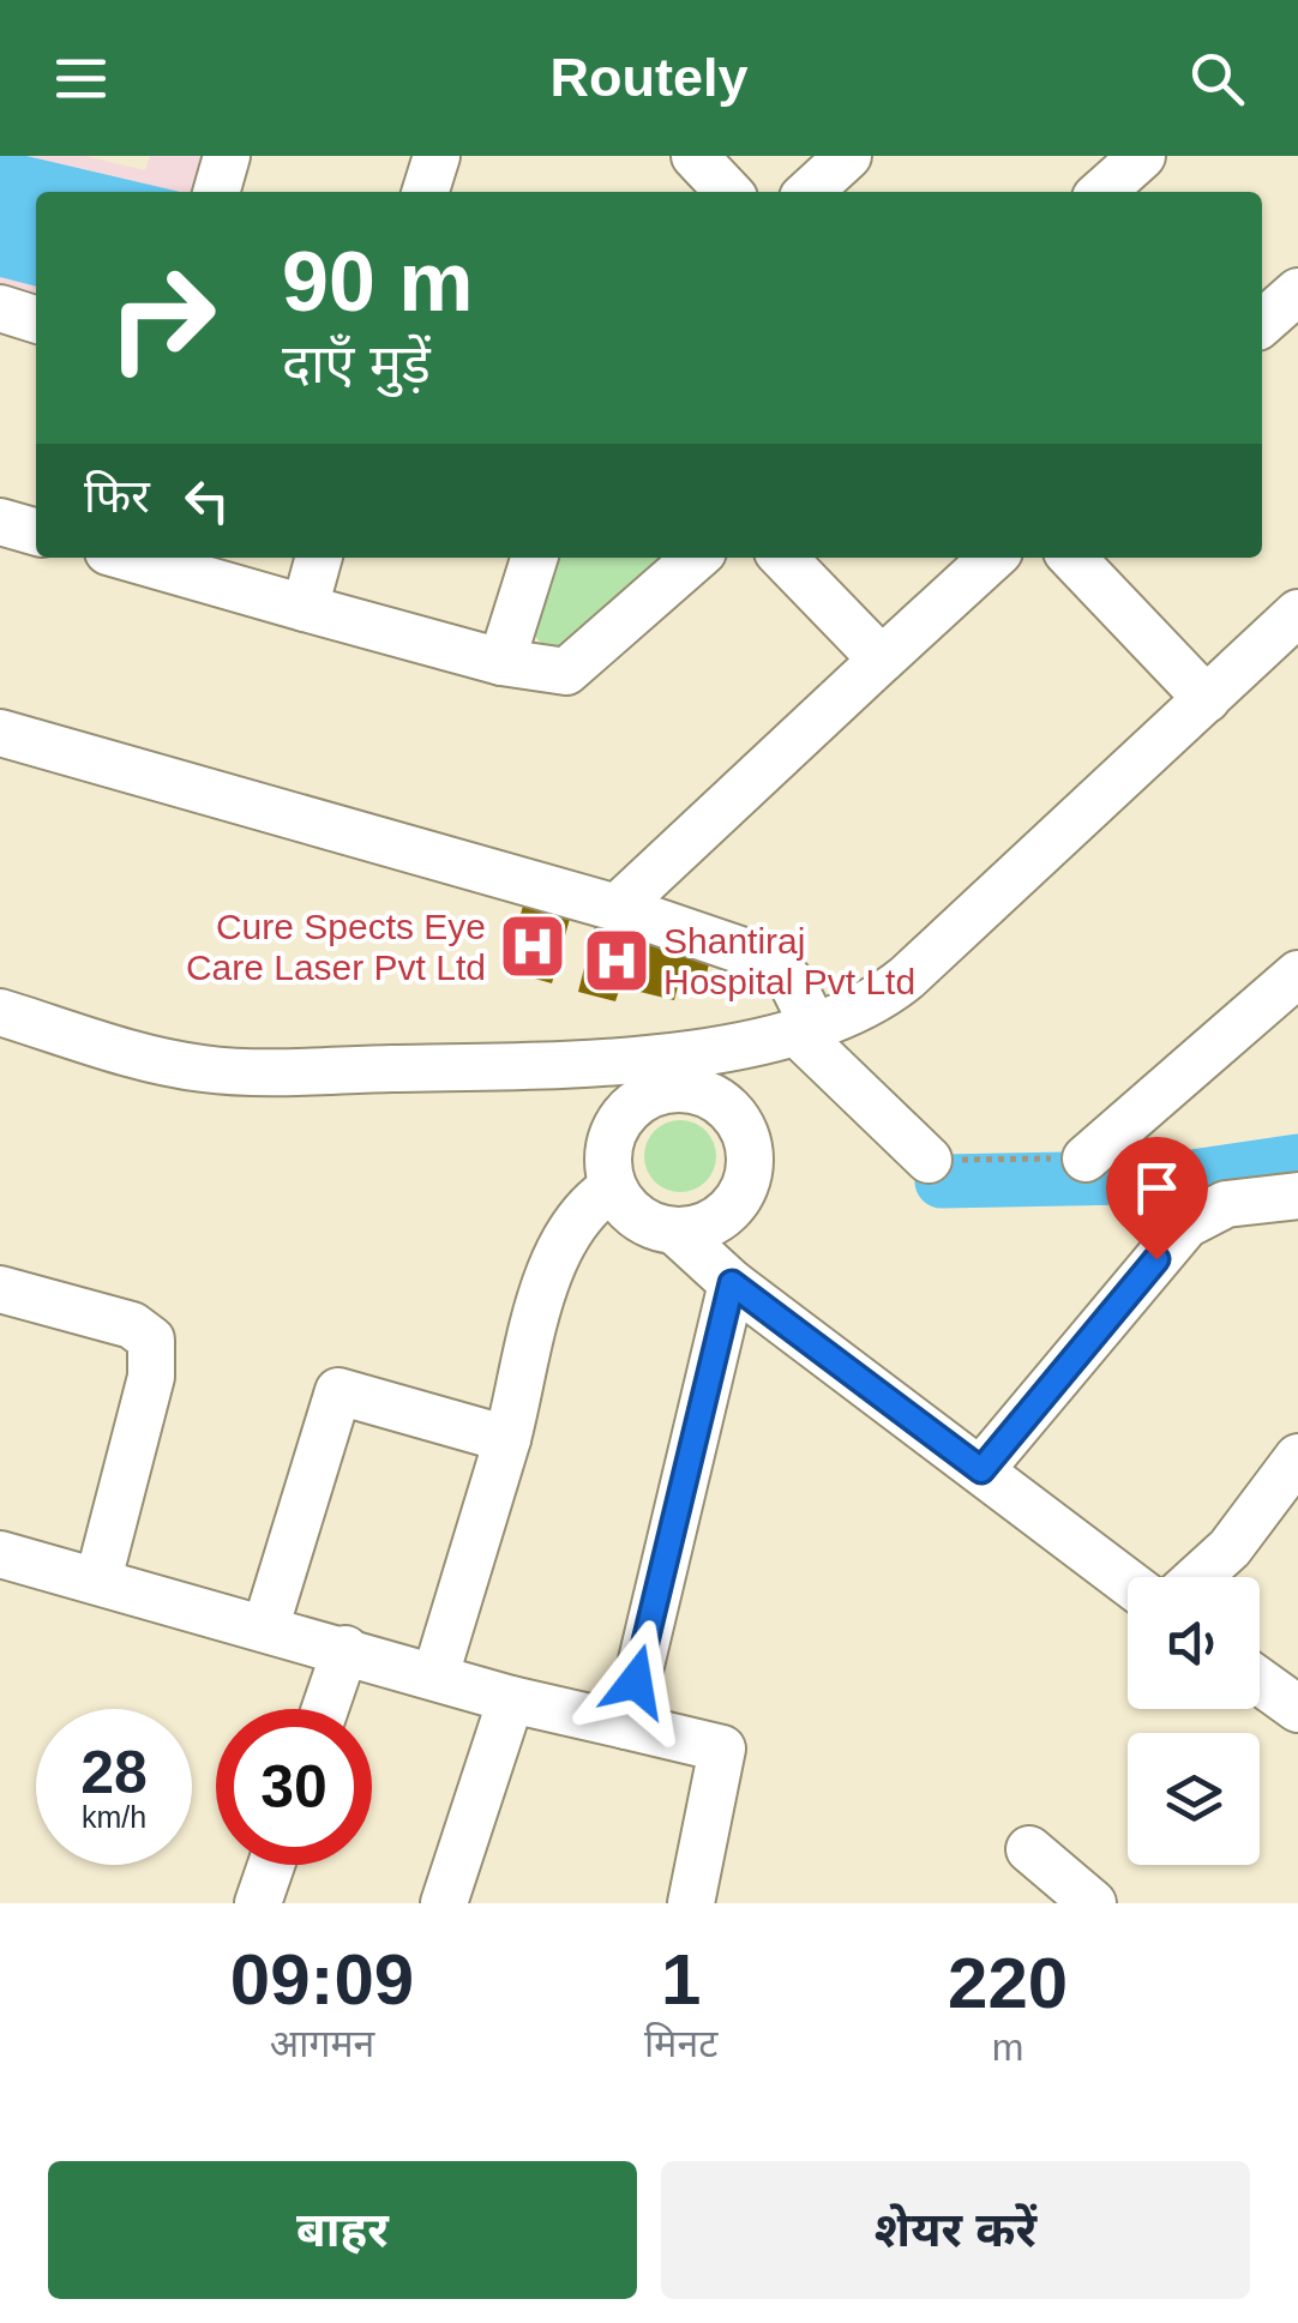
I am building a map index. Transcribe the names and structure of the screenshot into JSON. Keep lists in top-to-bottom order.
{
  "places": {
    "hospital": ["Cure Spects Eye Care Laser Pvt Ltd", "Shantiraj Hospital Pvt Ltd"]
  },
  "page": {
    "header": "Routely",
    "turn": ["90 m", "दाएँ मुड़ें"],
    "then": "फिर",
    "speed": "28 km/h",
    "limit": "30",
    "eta": [
      "09:09",
      "आगमन",
      "1",
      "मिनट",
      "220",
      "m"
    ],
    "buttons": ["बाहर", "शेयर करें"]
  }
}
